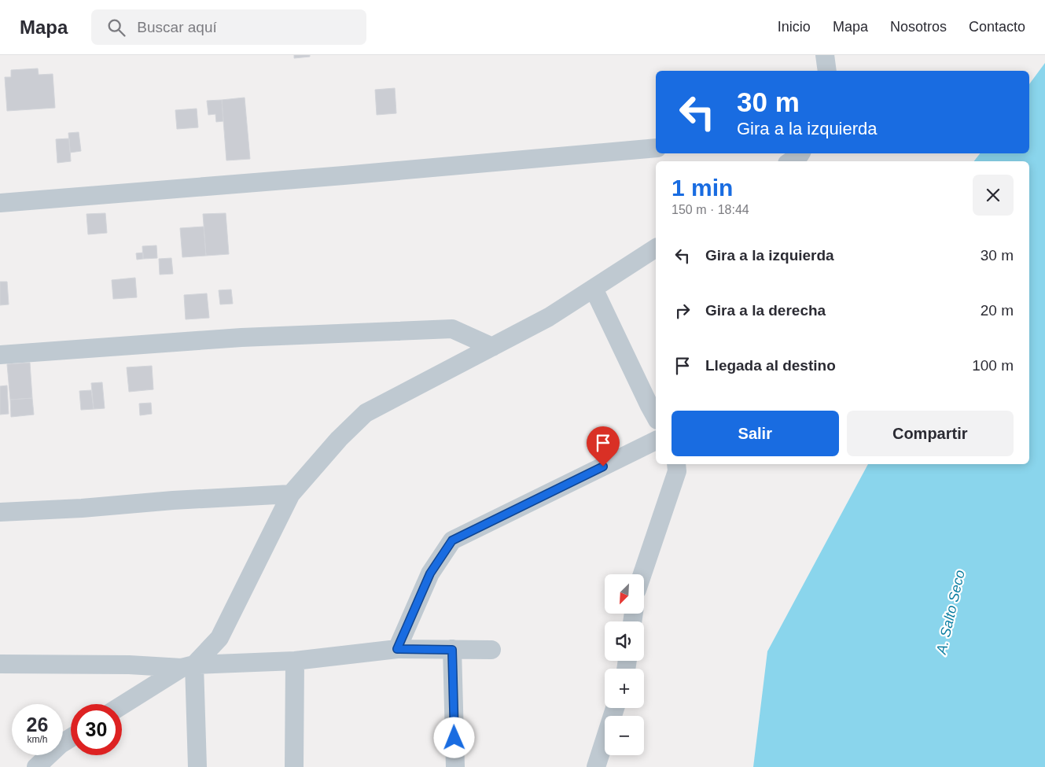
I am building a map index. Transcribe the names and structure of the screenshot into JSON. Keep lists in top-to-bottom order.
{
  "water": ["A. Salto Seco"],
  "north": "bottom left",
  "page": {
    "header": "Mapa",
    "search": "Buscar aquí",
    "nav": [
      "Inicio",
      "Mapa",
      "Nosotros",
      "Contacto"
    ],
    "turn": ["30 m", "Gira a la izquierda"],
    "heading": ["1 min", "150 m · 18:44"],
    "list": [
      {
        "name": "Gira a la izquierda",
        "value": "30 m"
      },
      {
        "name": "Gira a la derecha",
        "value": "20 m"
      },
      {
        "name": "Llegada al destino",
        "value": "100 m"
      }
    ],
    "buttons": ["Salir", "Compartir"],
    "map_buttons": ["+", "−"],
    "speed": "26 km/h",
    "limit": "30"
  }
}
